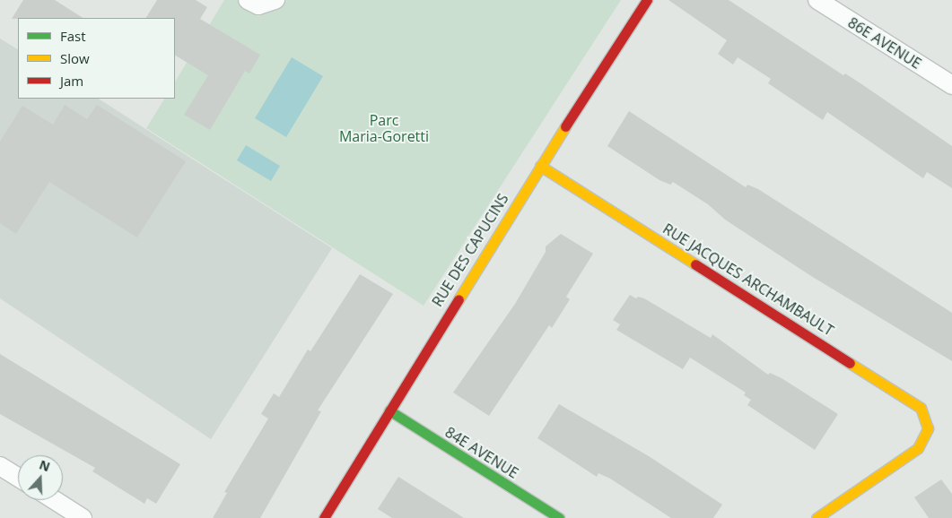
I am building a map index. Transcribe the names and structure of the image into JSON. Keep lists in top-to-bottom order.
{
  "streets": {
    "street": [
      "86E AVENUE",
      "RUE DES CAPUCINS",
      "RUE JACQUES ARCHAMBAULT",
      "84E AVENUE"
    ]
  },
  "crossings": [
    ["RUE DES CAPUCINS", "RUE JACQUES ARCHAMBAULT"],
    ["RUE DES CAPUCINS", "84E AVENUE"]
  ],
  "parks": ["Parc Maria-Goretti"],
  "legend": ["Fast", "Slow", "Jam"],
  "north": "top"
}
